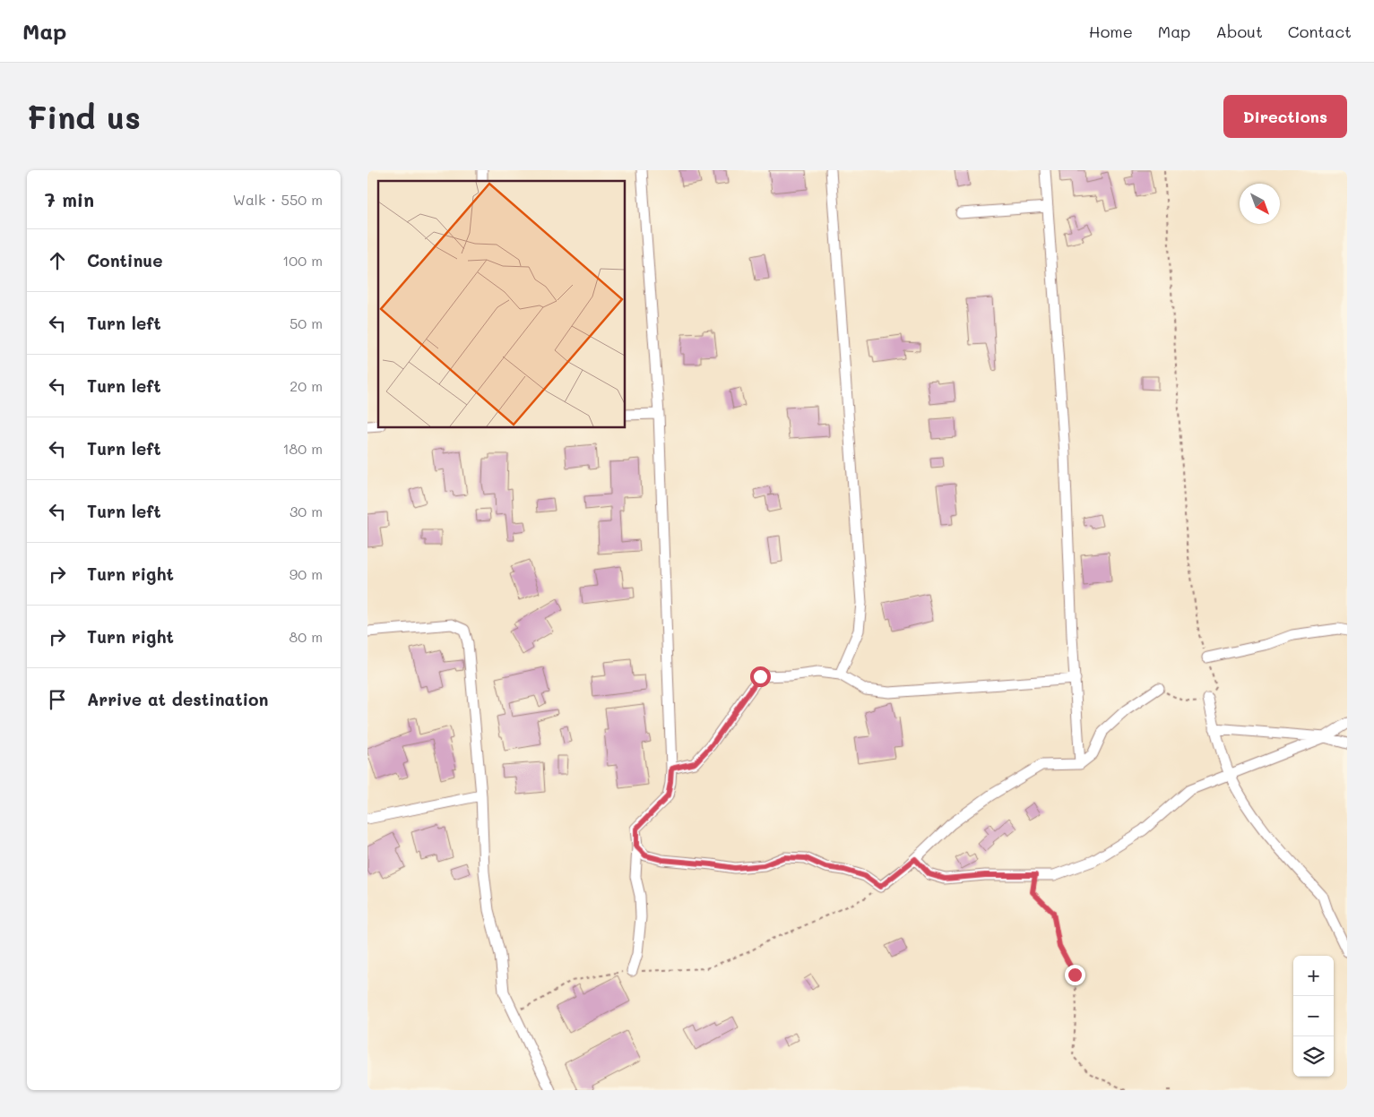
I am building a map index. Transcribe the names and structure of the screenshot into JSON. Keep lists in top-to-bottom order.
{
  "north": "bottom right",
  "page": {
    "header": "Map",
    "nav": [
      "Home",
      "Map",
      "About",
      "Contact"
    ],
    "buttons": "Directions",
    "title": "Find us",
    "heading": ["7 min", "Walk · 550 m"],
    "list": [
      ["Continue", "100 m"],
      ["Turn left", "50 m"],
      ["Turn left", "20 m"],
      ["Turn left", "180 m"],
      ["Turn left", "30 m"],
      ["Turn right", "90 m"],
      ["Turn right", "80 m"],
      "Arrive at destination"
    ],
    "map_buttons": ["+", "−"]
  }
}
